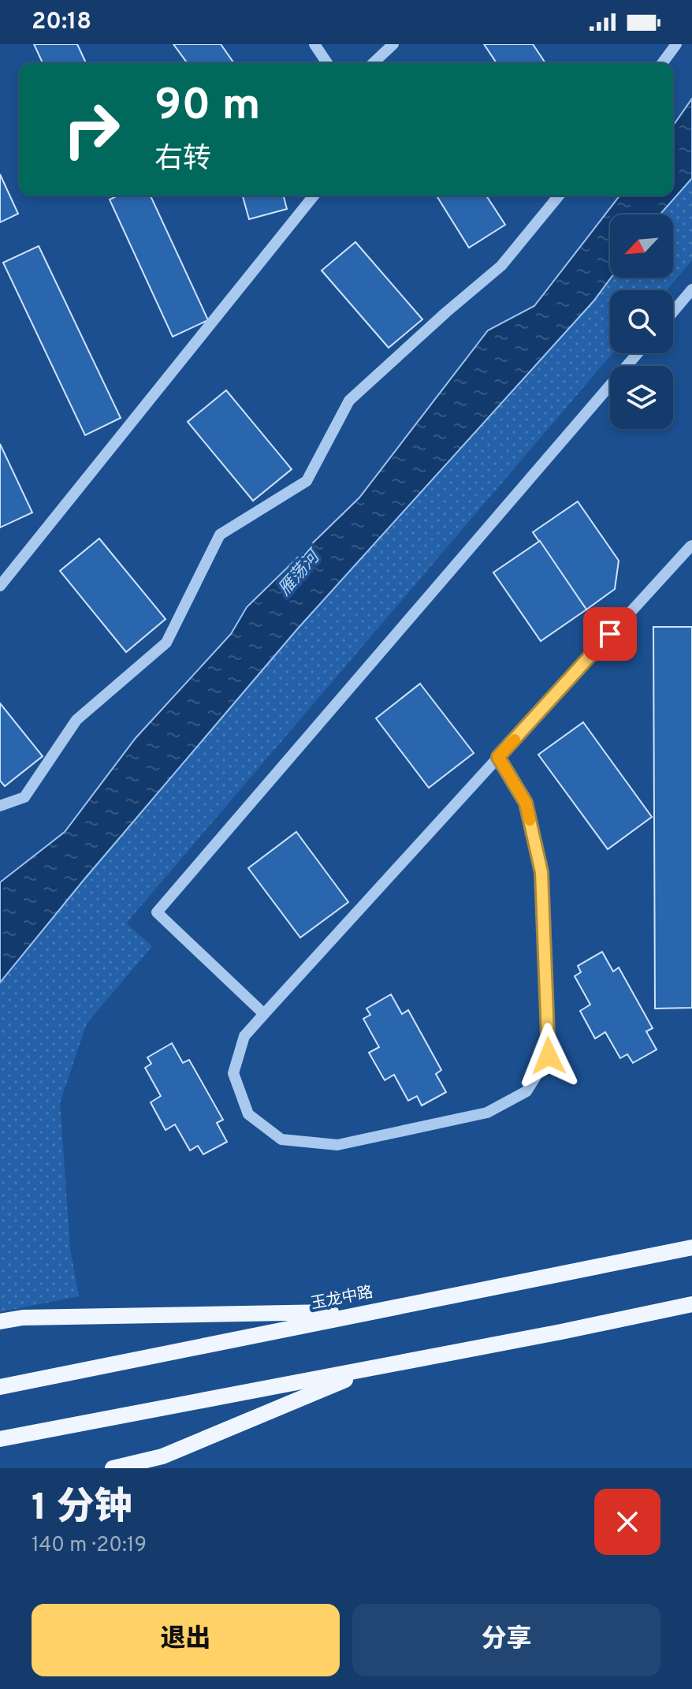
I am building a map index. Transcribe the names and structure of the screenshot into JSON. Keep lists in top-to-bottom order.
{
  "streets": {
    "main road": ["玉龙中路"]
  },
  "water": ["雁荡河"],
  "north": "bottom left",
  "page": {
    "status": "20:18",
    "turn": ["90 m", "右转"],
    "heading": ["1 分钟", "140 m · 20:19"],
    "buttons": ["退出", "分享"]
  }
}
